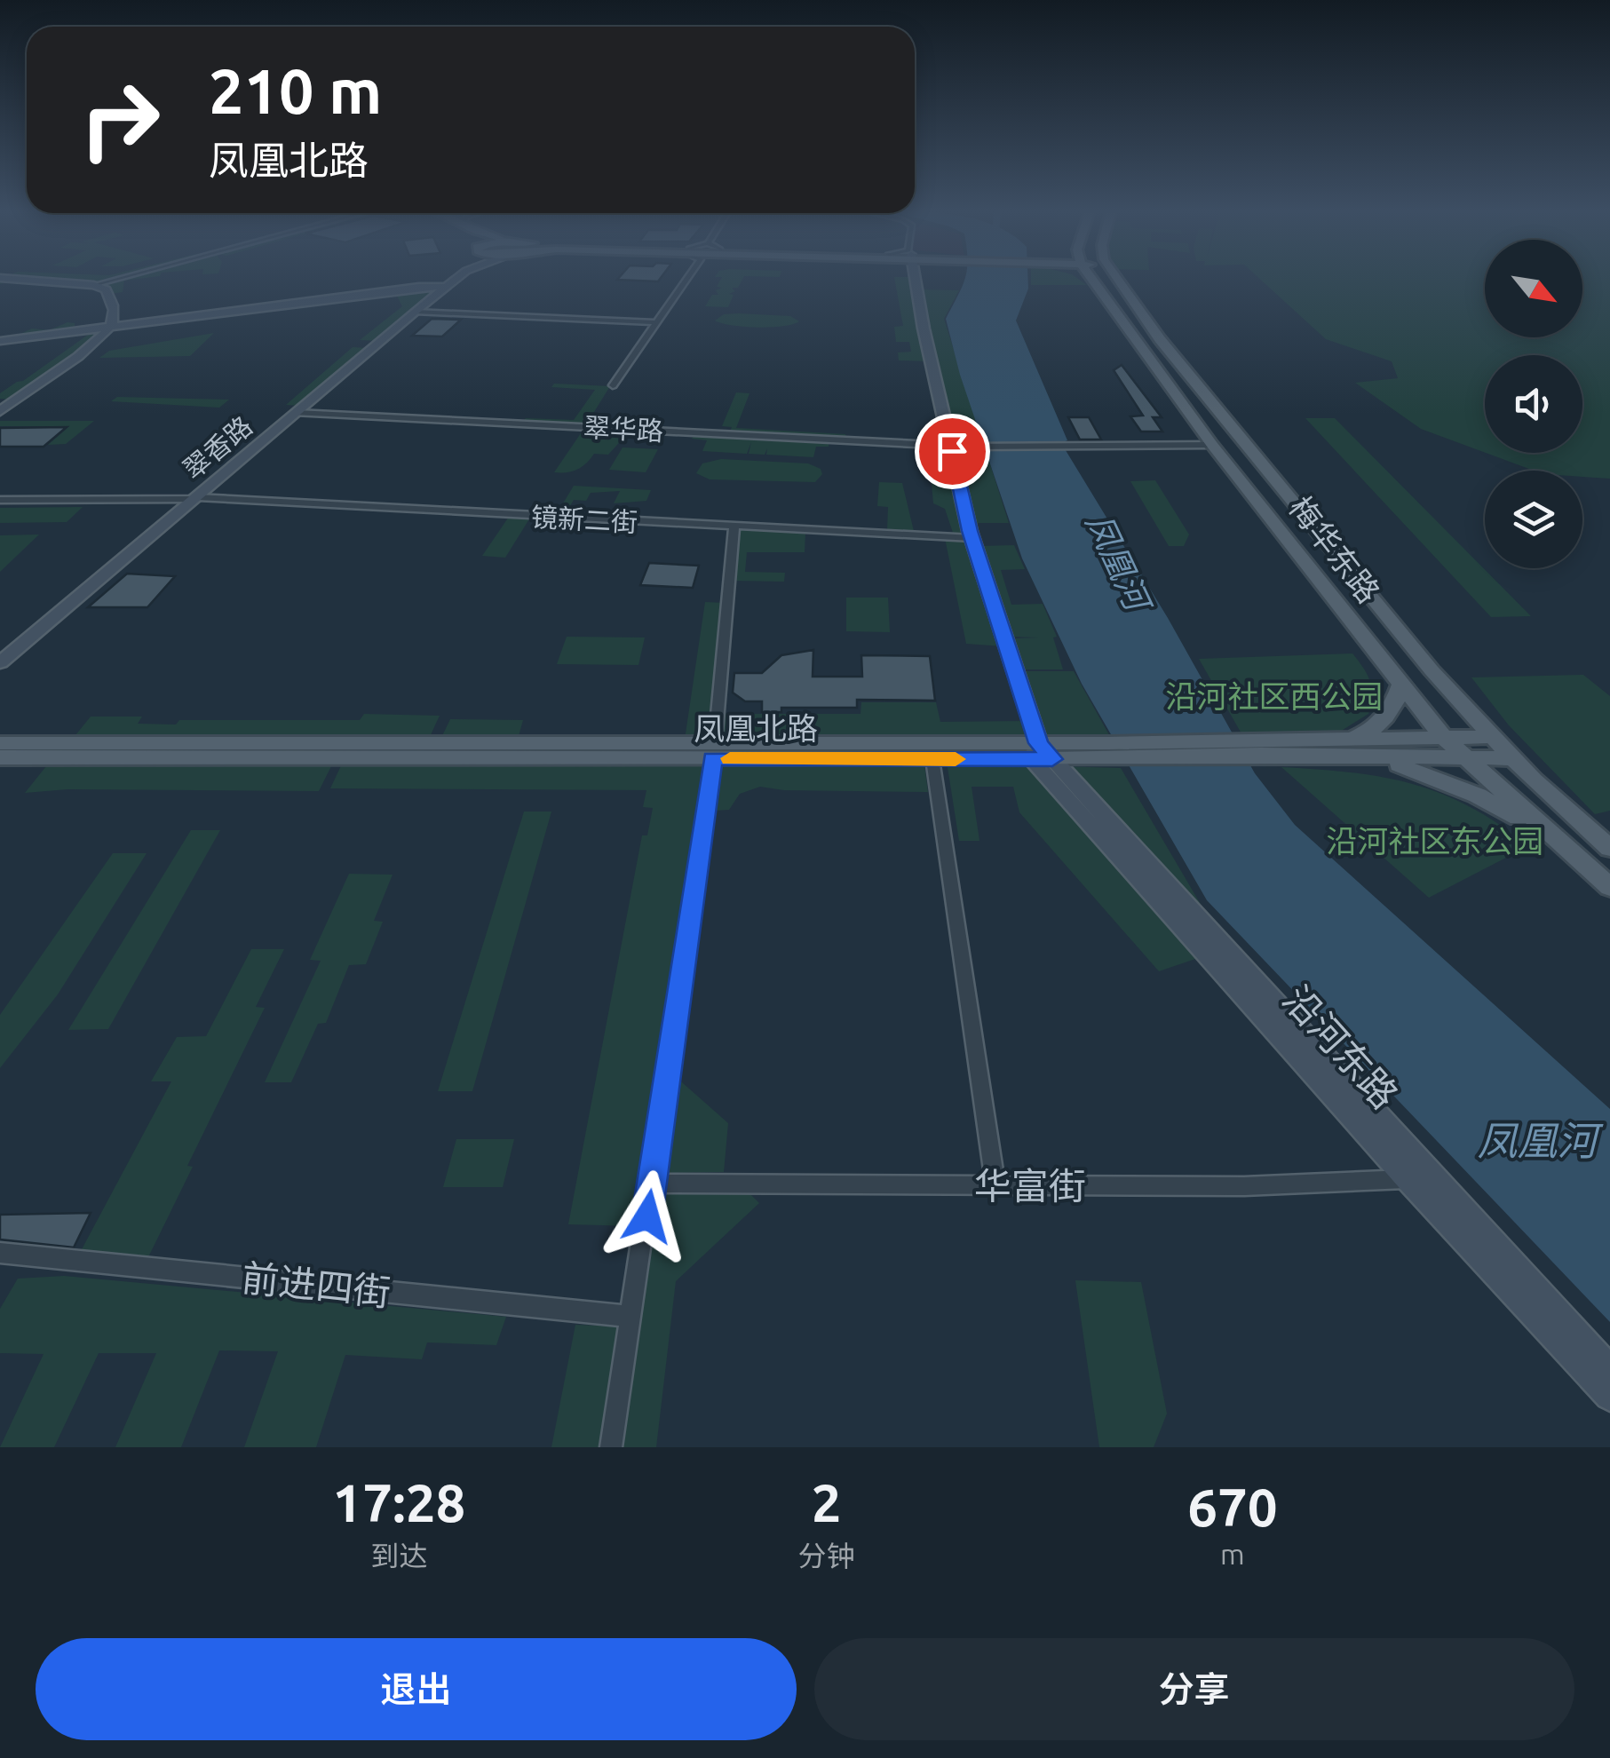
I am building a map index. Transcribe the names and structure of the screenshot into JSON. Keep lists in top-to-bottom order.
{
  "streets": {
    "main road": ["梅华东路", "凤凰北路"],
    "street": [
      "翠华路",
      "翠香路",
      "镜新二街",
      "沿河东路",
      "华富街",
      "前进四街"
    ]
  },
  "crossings": [
    ["翠华路", "翠香路"],
    ["翠华路", "梅华东路"],
    ["翠华路", "沿河东路"],
    ["翠香路", "镜新二街"],
    ["镜新二街", "沿河东路"],
    ["梅华东路", "凤凰北路"],
    ["凤凰北路", "沿河东路"],
    ["沿河东路", "华富街"]
  ],
  "water": ["凤凰河"],
  "parks": ["沿河社区西公园", "沿河社区东公园"],
  "north": "bottom right",
  "page": {
    "turn": ["210 m", "凤凰北路"],
    "eta": [
      "17:28",
      "到达",
      "2",
      "分钟",
      "670",
      "m"
    ],
    "buttons": ["退出", "分享"]
  }
}
